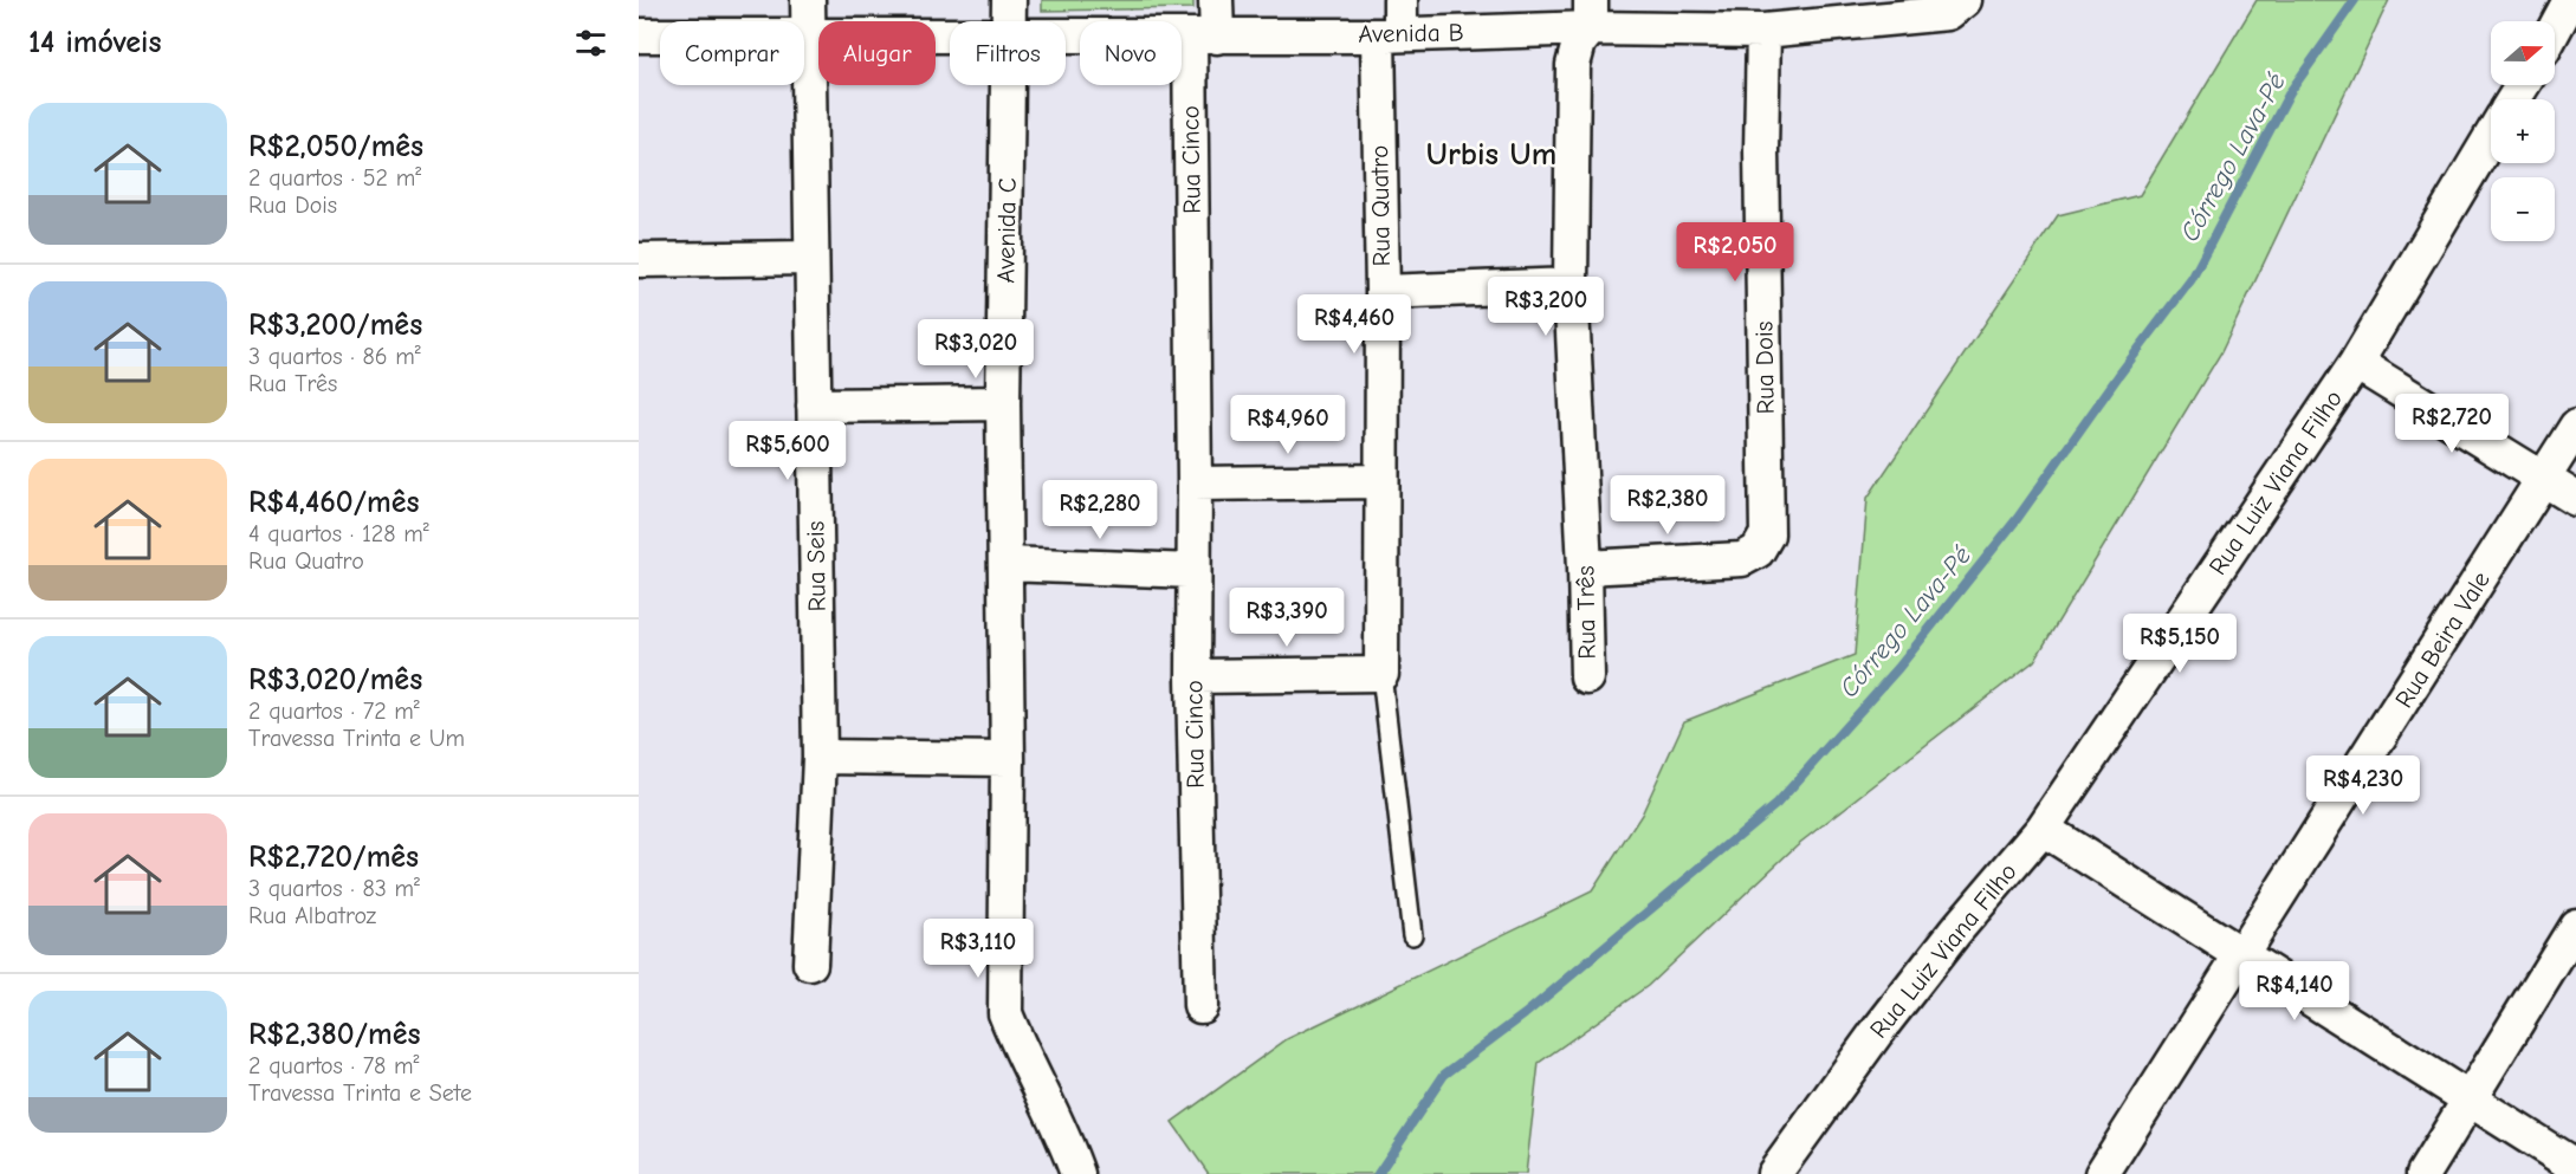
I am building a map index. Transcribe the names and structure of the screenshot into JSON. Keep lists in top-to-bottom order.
{
  "streets": {
    "street": [
      "Avenida B",
      "Rua Cinco",
      "Rua Quatro",
      "Avenida C",
      "Rua Dois",
      "Rua Luiz Viana Filho",
      "Rua Seis",
      "Rua Três",
      "Rua Beira Vale"
    ]
  },
  "crossings": [
    ["Avenida B", "Rua Cinco"],
    ["Avenida B", "Rua Quatro"],
    ["Avenida B", "Rua Dois"],
    ["Avenida B", "Rua Seis"],
    ["Avenida B", "Rua Três"],
    ["Rua Dois", "Rua Três"]
  ],
  "districts": ["Urbis Um"],
  "water": ["Córrego Lava-Pé"],
  "north": "right",
  "page": {
    "heading": "14 imóveis",
    "map_buttons": ["+", "−"],
    "chip": [
      "Comprar",
      "Alugar",
      "Filtros",
      "Novo"
    ],
    "list": [
      {
        "name": "R$2,050/mês",
        "note": "2 quartos · 52 m² · Rua Dois"
      },
      {
        "name": "R$3,200/mês",
        "note": "3 quartos · 86 m² · Rua Três"
      },
      {
        "name": "R$4,460/mês",
        "note": "4 quartos · 128 m² · Rua Quatro"
      },
      {
        "name": "R$3,020/mês",
        "note": "2 quartos · 72 m² · Travessa Trinta e Um"
      },
      {
        "name": "R$2,720/mês",
        "note": "3 quartos · 83 m² · Rua Albatroz"
      },
      {
        "name": "R$2,380/mês",
        "note": "2 quartos · 78 m² · Travessa Trinta e Sete"
      }
    ],
    "price": [
      "R$2,050",
      "R$3,200",
      "R$4,460",
      "R$3,020",
      "R$2,720",
      "R$4,960",
      "R$5,600",
      "R$2,380",
      "R$2,280",
      "R$3,390",
      "R$5,150",
      "R$4,230",
      "R$3,110",
      "R$4,140"
    ]
  }
}
